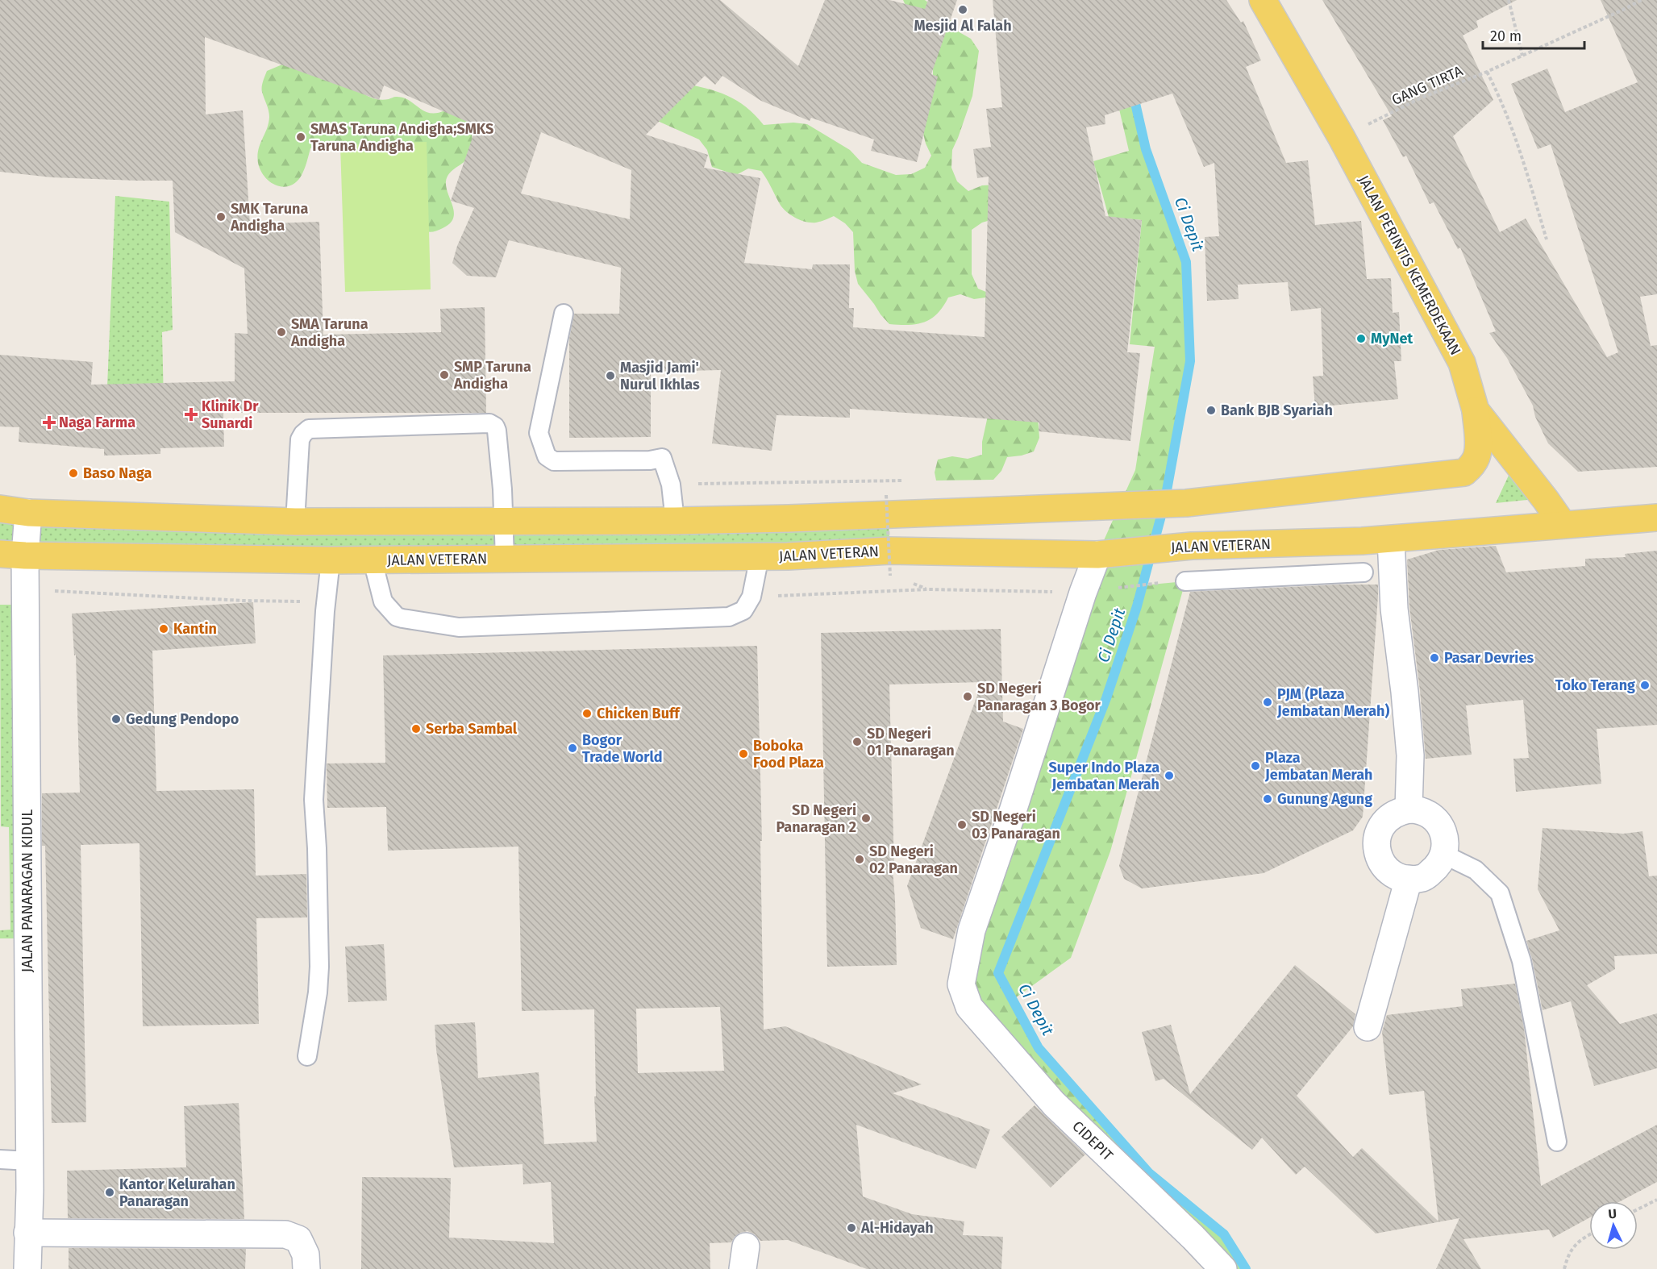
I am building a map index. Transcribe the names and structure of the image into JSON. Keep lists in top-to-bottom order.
{
  "streets": {
    "main road": ["JALAN PERINTIS KEMERDEKAAN", "JALAN VETERAN"],
    "street": ["JALAN PANARAGAN KIDUL", "CIDEPIT"],
    "path": ["GANG TIRTA"]
  },
  "crossings": [
    ["GANG TIRTA", "JALAN PERINTIS KEMERDEKAAN"],
    ["JALAN PERINTIS KEMERDEKAAN", "JALAN VETERAN"],
    ["JALAN VETERAN", "JALAN PANARAGAN KIDUL"],
    ["JALAN VETERAN", "CIDEPIT"]
  ],
  "water": ["Ci Depit"],
  "places": {
    "other": [
      "Mesjid Al Falah",
      "SMAS Taruna Andigha;SMKS Taruna Andigha",
      "SMK Taruna Andigha",
      "SMA Taruna Andigha",
      "MyNet",
      "SMP Taruna Andigha",
      "Masjid Jami' Nurul Ikhlas",
      "Bank BJB Syariah",
      "Baso Naga",
      "Kantin",
      "Pasar Devries",
      "Toko Terang",
      "SD Negeri Panaragan 3 Bogor",
      "PJM (Plaza Jembatan Merah)",
      "Chicken Buff",
      "Gedung Pendopo",
      "Serba Sambal",
      "SD Negeri 01 Panaragan",
      "Bogor Trade World",
      "Boboka Food Plaza",
      "Plaza Jembatan Merah",
      "Super Indo Plaza Jembatan Merah",
      "Gunung Agung",
      "SD Negeri Panaragan 2",
      "SD Negeri 03 Panaragan",
      "SD Negeri 02 Panaragan",
      "Kantor Kelurahan Panaragan",
      "Al-Hidayah"
    ],
    "health": ["Klinik Dr Sunardi", "Naga Farma"]
  },
  "scale_bar": "20 m",
  "north": "top"
}
